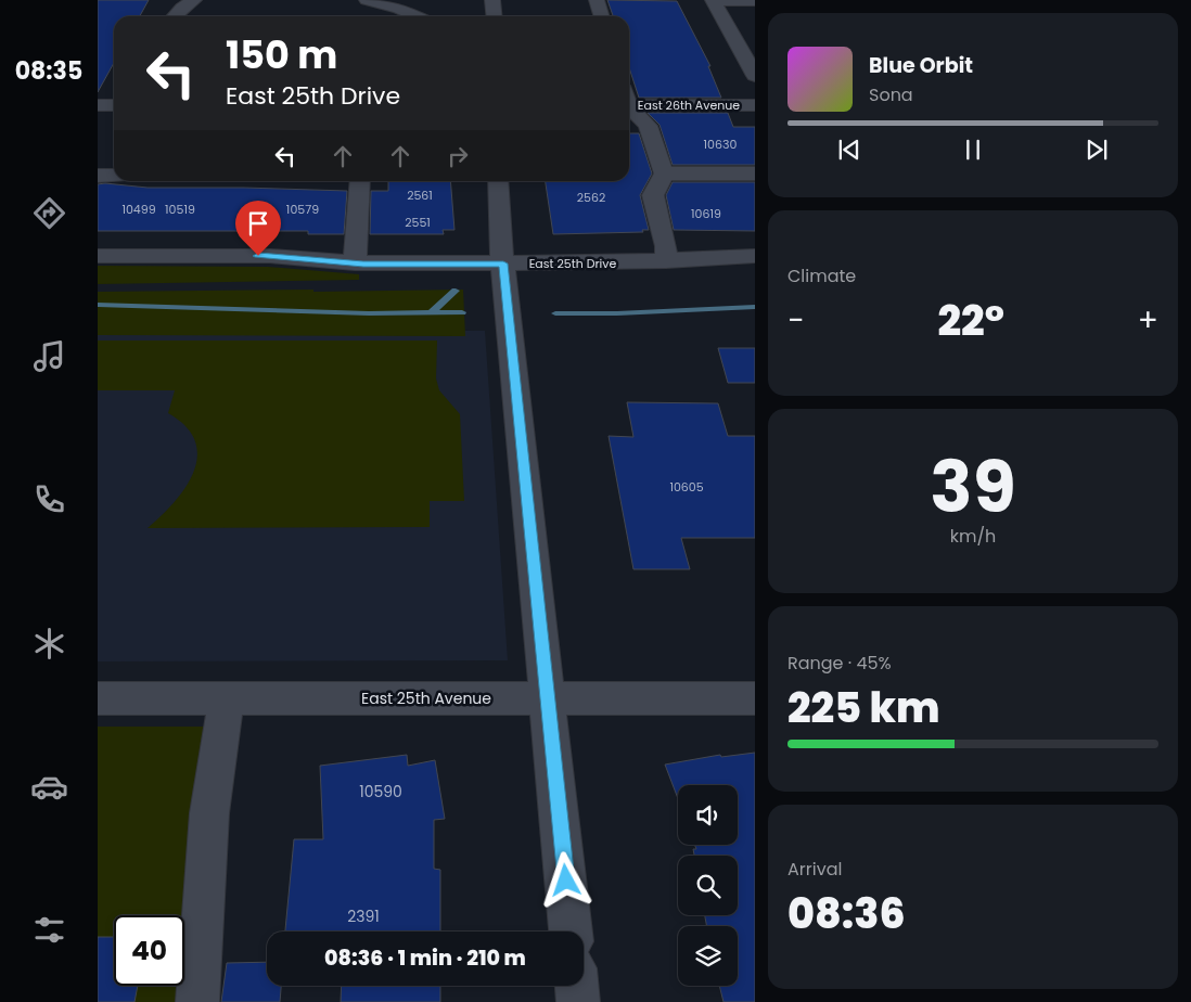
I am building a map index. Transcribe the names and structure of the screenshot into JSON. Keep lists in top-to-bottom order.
{
  "streets": {
    "street": ["East 26th Avenue", "East 25th Drive", "East 25th Avenue"]
  },
  "house_numbers": [
    "10630",
    "2561",
    "2562",
    "10499",
    "10519",
    "10579",
    "10619",
    "2551",
    "10605",
    "10590",
    "2391"
  ],
  "page": {
    "tabs": "08:35",
    "turn": ["150 m", "East 25th Drive"],
    "song": ["Blue Orbit", "Sona"],
    "tile": [
      "Climate",
      ["39", "km/h"],
      ["Range · 45%", "225 km"],
      ["Arrival", "08:36"]
    ],
    "heat": ["−", "22°", "+"],
    "limit": "40",
    "trip": "08:36 · 1 min · 210 m"
  }
}
